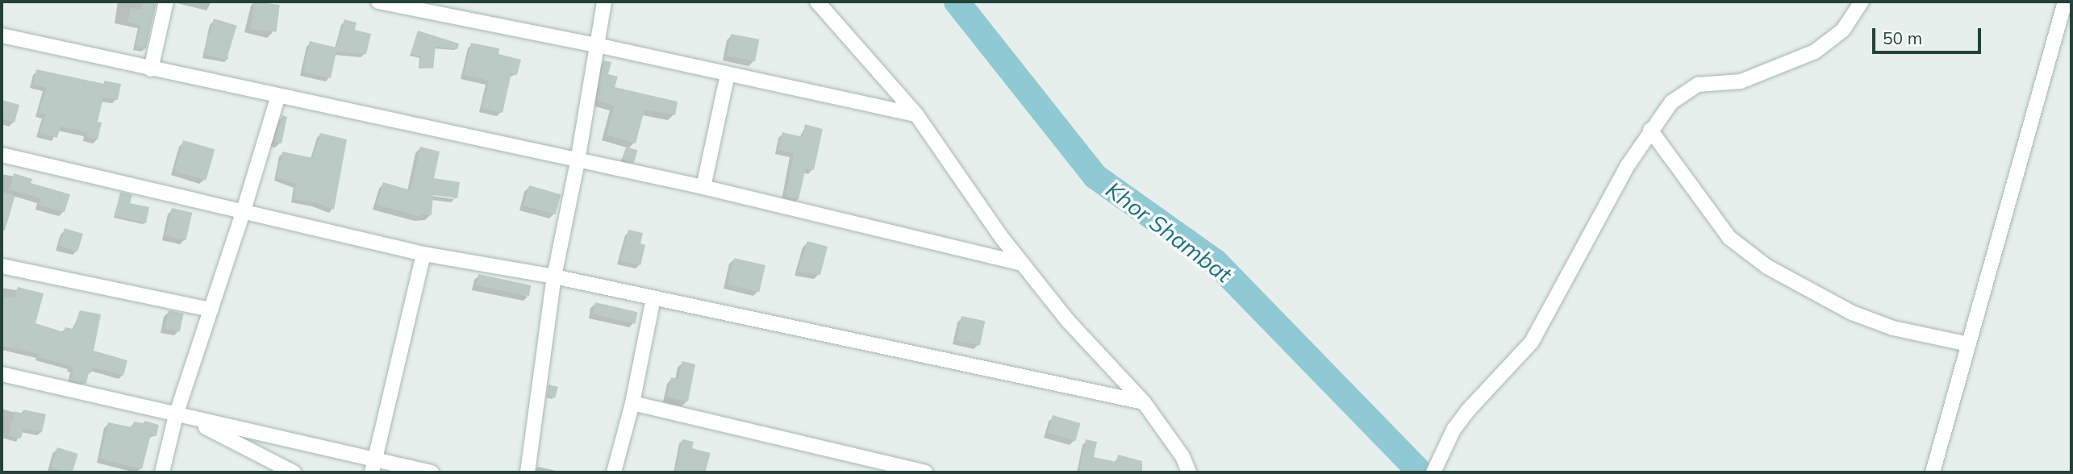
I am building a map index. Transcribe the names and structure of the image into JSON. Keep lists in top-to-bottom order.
{
  "water": ["Khor Shambat"],
  "scale_bar": "50 m"
}
